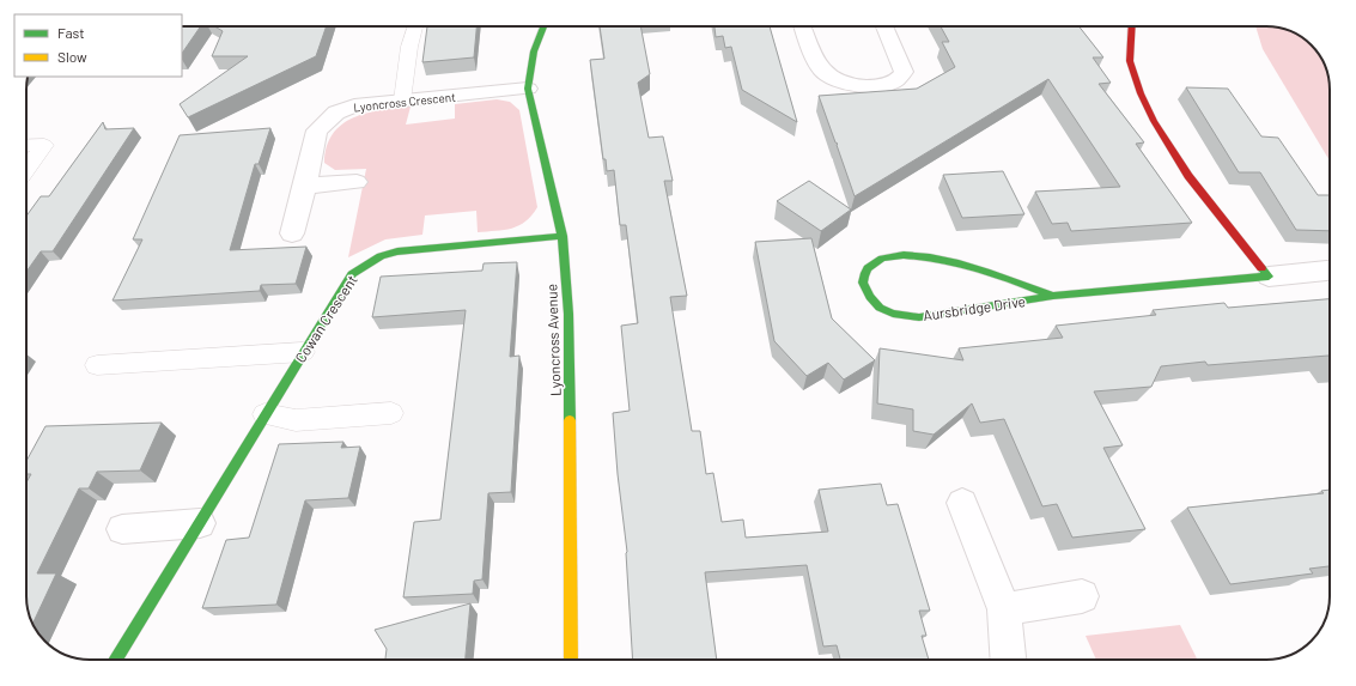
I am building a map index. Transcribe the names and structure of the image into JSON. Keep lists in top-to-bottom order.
{
  "streets": {
    "street": [
      "Lyoncross Crescent",
      "Aursbridge Drive",
      "Cowan Crescent",
      "Lyoncross Avenue"
    ]
  },
  "crossings": [
    ["Lyoncross Crescent", "Lyoncross Avenue"],
    ["Cowan Crescent", "Lyoncross Avenue"]
  ],
  "legend": ["Fast", "Slow"]
}
